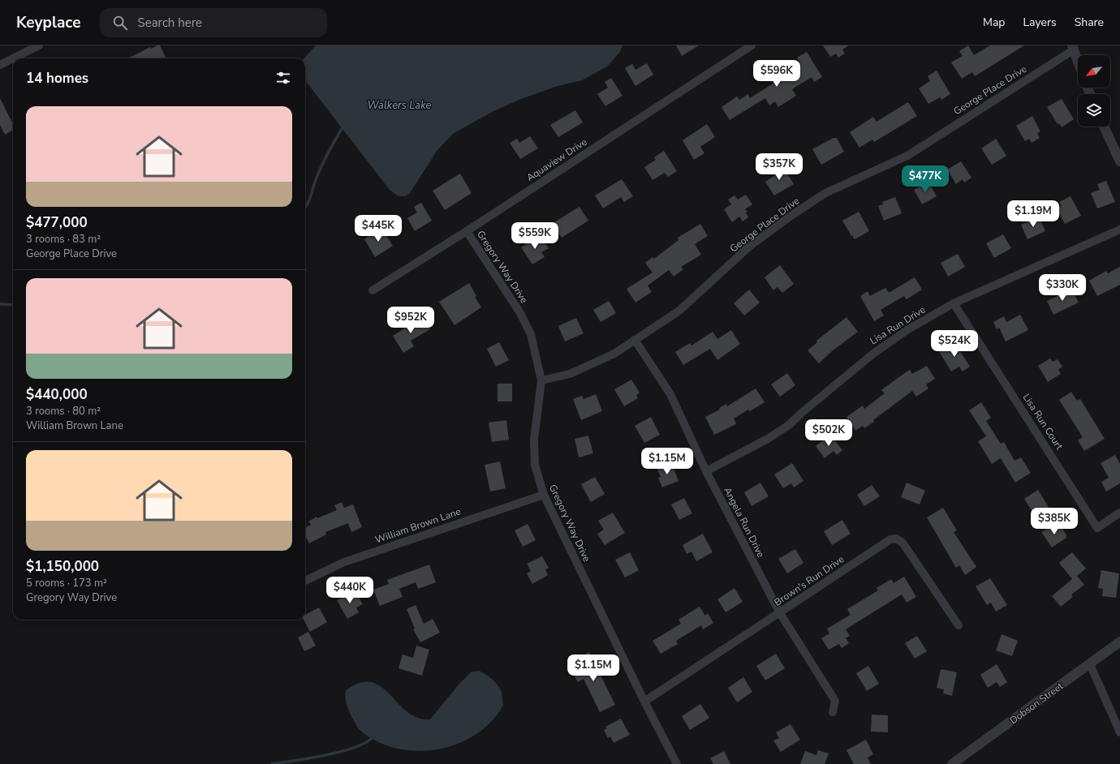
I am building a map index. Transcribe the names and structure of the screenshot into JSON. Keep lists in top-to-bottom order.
{
  "streets": {
    "street": [
      "George Place Drive",
      "Aquaview Drive",
      "Gregory Way Drive",
      "Lisa Run Drive",
      "Lisa Run Court",
      "Angela Run Drive",
      "William Brown Lane",
      "Brown's Run Drive",
      "Dobson Street"
    ]
  },
  "crossings": [
    ["George Place Drive", "Gregory Way Drive"],
    ["George Place Drive", "Angela Run Drive"],
    ["Aquaview Drive", "Gregory Way Drive"],
    ["Gregory Way Drive", "William Brown Lane"],
    ["Gregory Way Drive", "Brown's Run Drive"],
    ["Lisa Run Drive", "Lisa Run Court"],
    ["Lisa Run Drive", "Angela Run Drive"],
    ["Angela Run Drive", "Brown's Run Drive"]
  ],
  "water": ["Walkers Lake"],
  "north": "bottom left",
  "page": {
    "header": "Keyplace",
    "search": "Search here",
    "nav": ["Map", "Layers", "Share"],
    "heading": "14 homes",
    "price": [
      "$596K",
      "$357K",
      "$477K",
      "$1.19M",
      "$445K",
      "$559K",
      "$330K",
      "$952K",
      "$524K",
      "$502K",
      "$1.15M",
      "$385K",
      "$440K",
      "$1.15M"
    ],
    "list": [
      {
        "name": "$477,000",
        "note": "3 rooms · 83 m² · George Place Drive"
      },
      {
        "name": "$440,000",
        "note": "3 rooms · 80 m² · William Brown Lane"
      },
      {
        "name": "$1,150,000",
        "note": "5 rooms · 173 m² · Gregory Way Drive"
      }
    ]
  }
}
